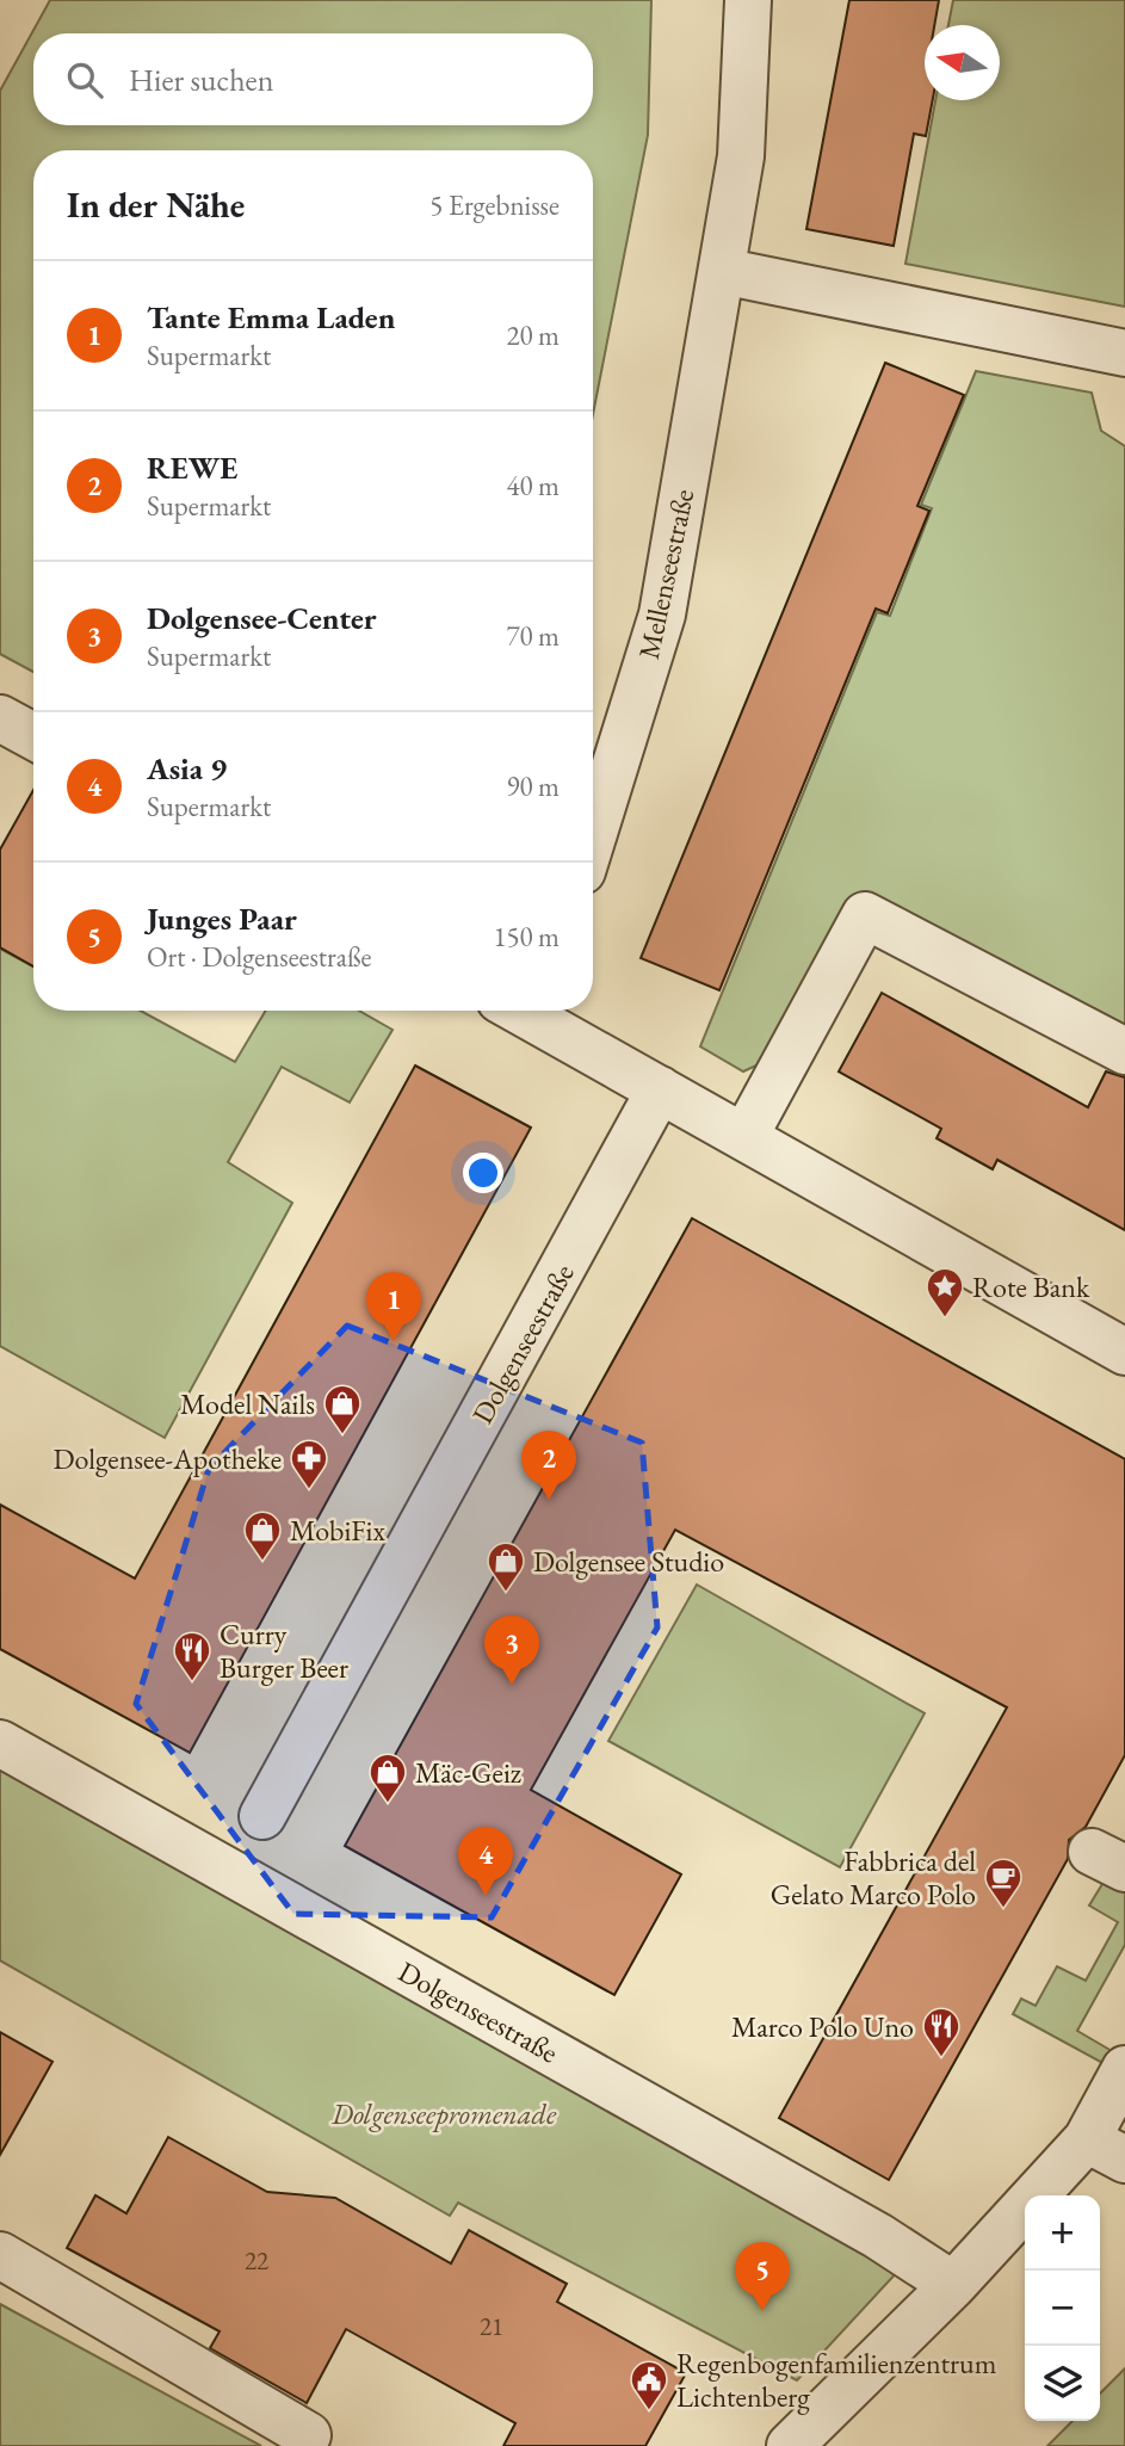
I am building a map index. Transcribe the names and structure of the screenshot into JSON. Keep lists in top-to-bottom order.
{
  "streets": {
    "street": ["Mellenseestraße", "Dolgenseestraße"]
  },
  "parks": ["Dolgenseepromenade"],
  "places": {
    "place": ["Rote Bank"],
    "shop": [
      "Model Nails",
      "MobiFix",
      "Dolgensee Studio",
      "Mäc-Geiz"
    ],
    "pharmacy": ["Dolgensee-Apotheke"],
    "restaurant": ["Curry Burger Beer", "Marco Polo Uno"],
    "cafe": ["Fabbrica del Gelato Marco Polo"],
    "public building": ["Regenbogenfamilienzentrum Lichtenberg"]
  },
  "house_numbers": ["22", "21"],
  "north": "left",
  "page": {
    "search": "Hier suchen",
    "heading": ["In der Nähe", "5 Ergebnisse"],
    "list": [
      {
        "mark": "1",
        "name": "Tante Emma Laden",
        "note": "Supermarkt",
        "value": "20 m"
      },
      {
        "mark": "2",
        "name": "REWE",
        "note": "Supermarkt",
        "value": "40 m"
      },
      {
        "mark": "3",
        "name": "Dolgensee-Center",
        "note": "Supermarkt",
        "value": "70 m"
      },
      {
        "mark": "4",
        "name": "Asia 9",
        "note": "Supermarkt",
        "value": "90 m"
      },
      {
        "mark": "5",
        "name": "Junges Paar",
        "note": "Ort · Dolgenseestraße",
        "value": "150 m"
      }
    ],
    "pins": [
      "1",
      "2",
      "3",
      "4",
      "5"
    ],
    "map_buttons": ["+", "−"]
  }
}
